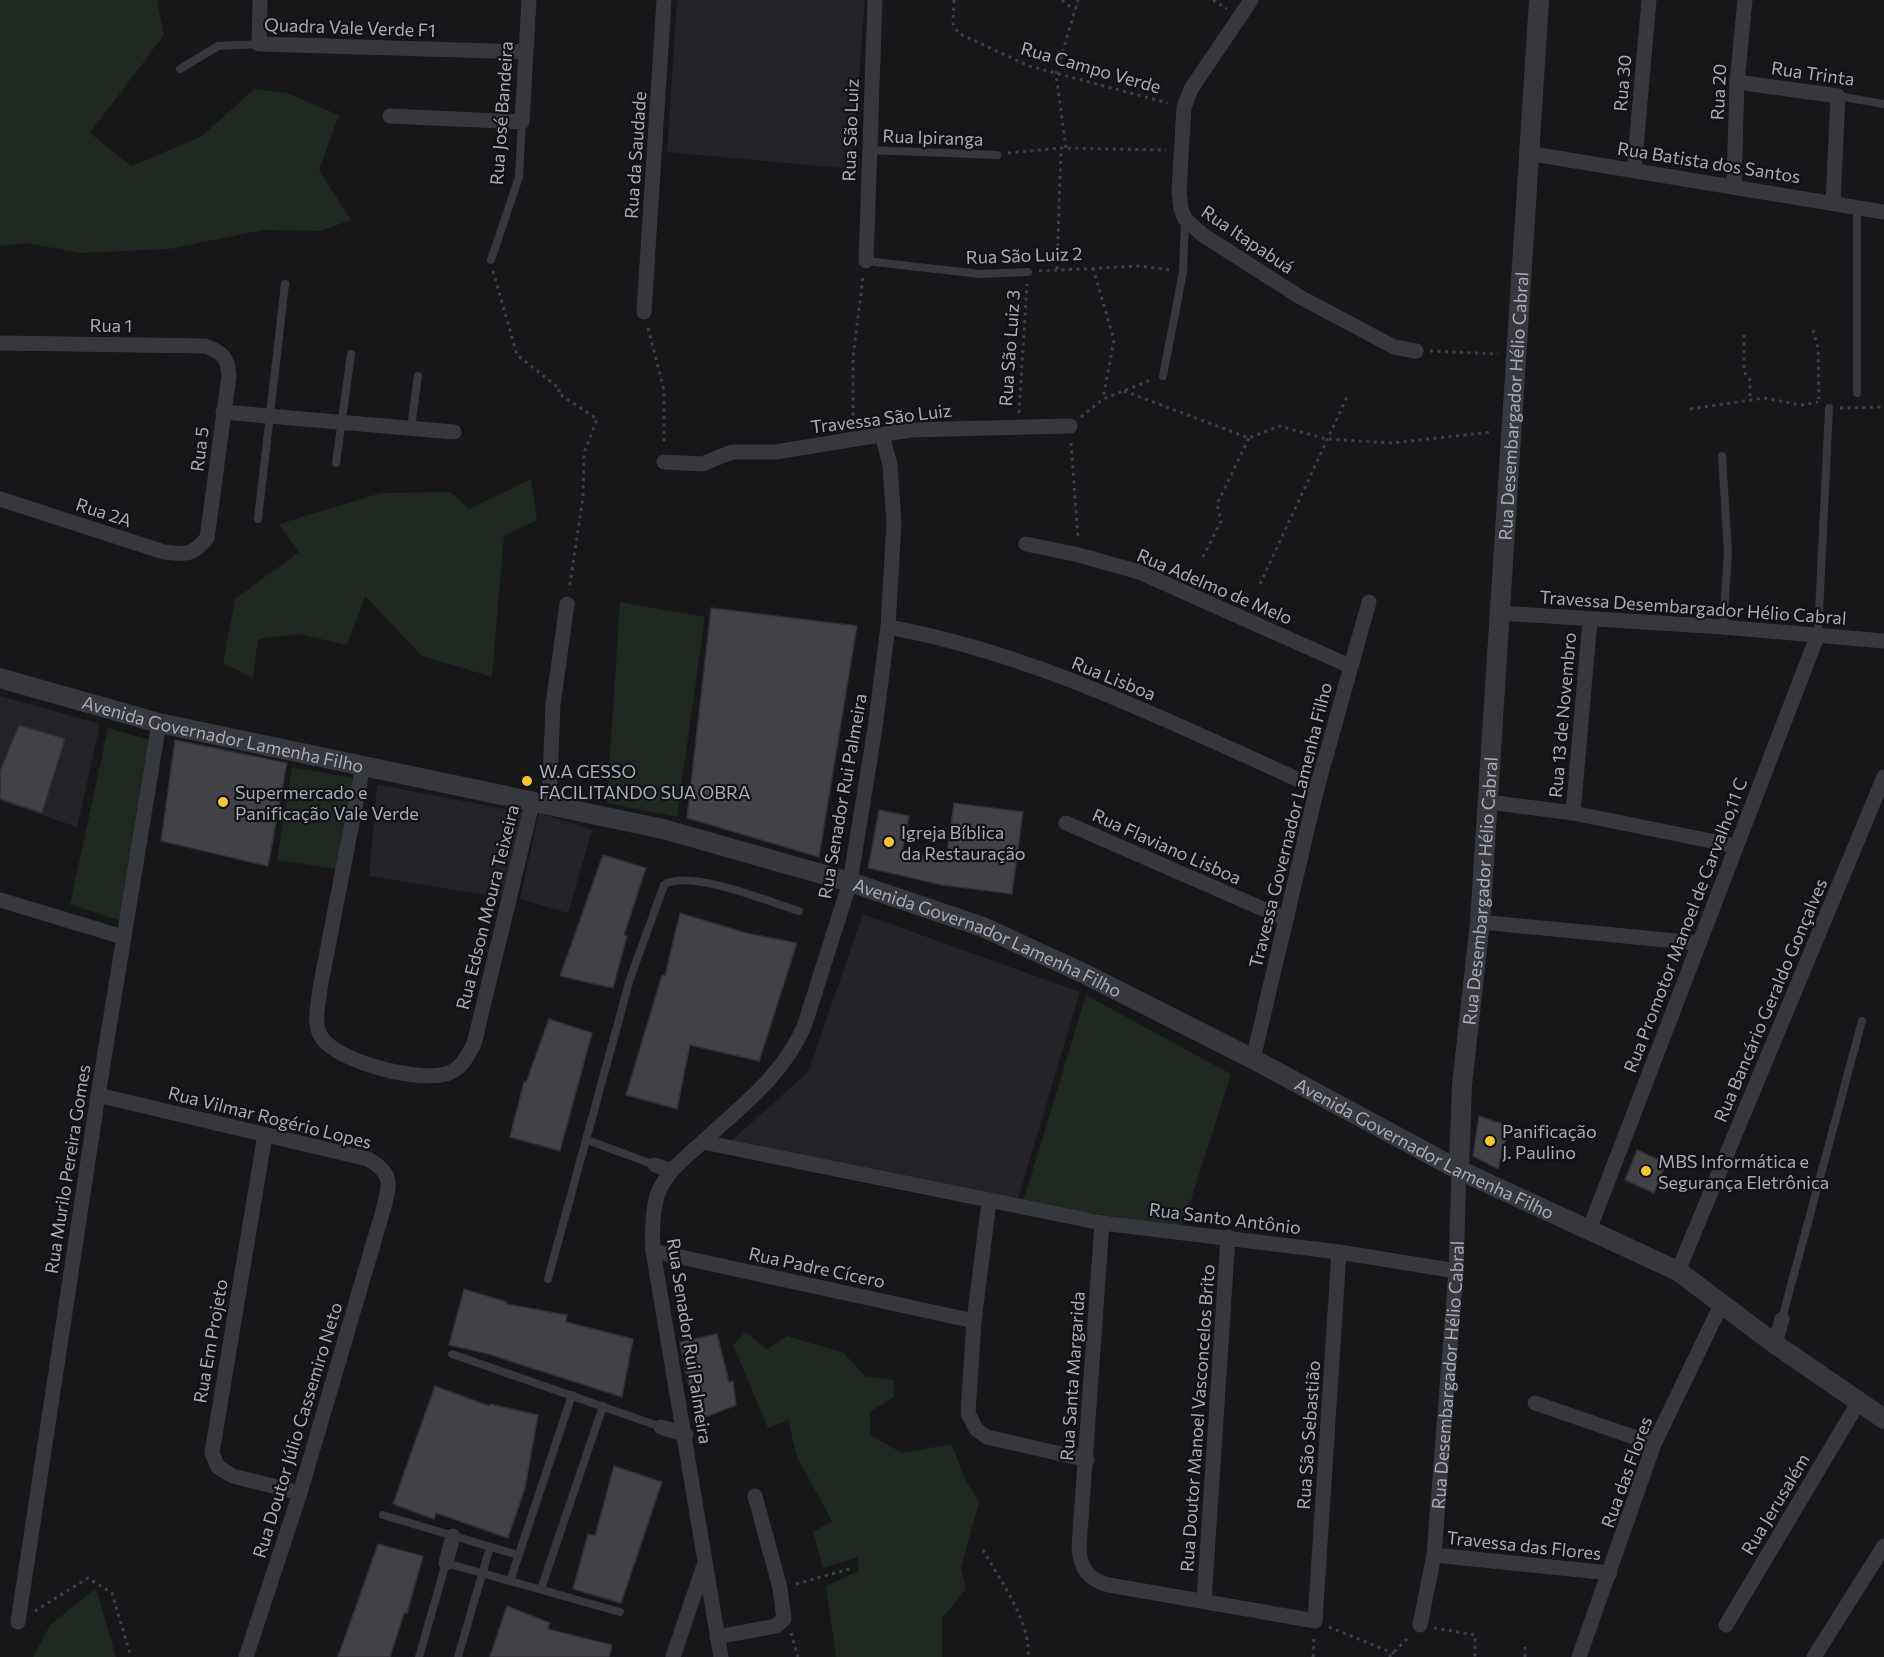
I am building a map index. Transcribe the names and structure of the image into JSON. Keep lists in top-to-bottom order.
{
  "streets": {
    "street": [
      "Quadra Vale Verde F1",
      "Rua Trinta",
      "Rua 30",
      "Rua 20",
      "Rua José Bandeira",
      "Rua São Luiz",
      "Rua da Saudade",
      "Rua Batista dos Santos",
      "Rua Itapabuá",
      "Rua 1",
      "Rua Desembargador Hélio Cabral",
      "Travessa São Luiz",
      "Rua 5",
      "Rua 2A",
      "Rua Adelmo de Melo",
      "Travessa Desembargador Hélio Cabral",
      "Rua Lisboa",
      "Rua 13 de Novembro",
      "Avenida Governador Lamenha Filho",
      "Rua Senador Rui Palmeira",
      "Travessa Governador Lamenha Filho",
      "Rua Flaviano Lisboa",
      "Rua Edson Moura Teixeira",
      "Rua Promotor Manoel de Carvalho,11 C",
      "Rua Bancário Geraldo Gonçalves",
      "Rua Vilmar Rogério Lopes",
      "Rua Murilo Pereira Gomes",
      "Rua Santo Antônio",
      "Rua Padre Cícero",
      "Rua Em Projeto",
      "Rua Santa Margarida",
      "Rua Doutor Manoel Vasconcelos Brito",
      "Rua Doutor Júlio Cassemiro Neto",
      "Rua São Sebastião",
      "Rua das Flores",
      "Rua Jerusalém",
      "Travessa das Flores"
    ],
    "lane": ["Rua Ipiranga", "Rua São Luiz 2"],
    "path": ["Rua Campo Verde", "Rua São Luiz 3"]
  },
  "crossings": [
    ["Quadra Vale Verde F1", "Rua José Bandeira"],
    ["Rua Campo Verde", "Rua Itapabuá"],
    ["Rua Trinta", "Rua 20"],
    ["Rua 30", "Rua Batista dos Santos"],
    ["Rua 20", "Rua Batista dos Santos"],
    ["Rua São Luiz", "Rua Ipiranga"],
    ["Rua São Luiz", "Rua São Luiz 2"],
    ["Rua Batista dos Santos", "Rua Desembargador Hélio Cabral"],
    ["Rua São Luiz 2", "Rua São Luiz 3"],
    ["Rua 1", "Rua 5"],
    ["Rua São Luiz 3", "Travessa São Luiz"],
    ["Rua Desembargador Hélio Cabral", "Travessa Desembargador Hélio Cabral"],
    ["Rua Desembargador Hélio Cabral", "Avenida Governador Lamenha Filho"],
    ["Rua Desembargador Hélio Cabral", "Rua Santo Antônio"],
    ["Rua Desembargador Hélio Cabral", "Travessa das Flores"],
    ["Travessa São Luiz", "Rua Senador Rui Palmeira"],
    ["Rua 5", "Rua 2A"],
    ["Rua Adelmo de Melo", "Travessa Governador Lamenha Filho"],
    ["Travessa Desembargador Hélio Cabral", "Rua 13 de Novembro"],
    ["Travessa Desembargador Hélio Cabral", "Rua Promotor Manoel de Carvalho,11 C"],
    ["Rua Lisboa", "Rua Senador Rui Palmeira"],
    ["Rua Lisboa", "Travessa Governador Lamenha Filho"],
    ["Avenida Governador Lamenha Filho", "Rua Senador Rui Palmeira"],
    ["Avenida Governador Lamenha Filho", "Travessa Governador Lamenha Filho"],
    ["Avenida Governador Lamenha Filho", "Rua Edson Moura Teixeira"],
    ["Avenida Governador Lamenha Filho", "Rua Promotor Manoel de Carvalho,11 C"],
    ["Avenida Governador Lamenha Filho", "Rua Bancário Geraldo Gonçalves"],
    ["Avenida Governador Lamenha Filho", "Rua Murilo Pereira Gomes"],
    ["Avenida Governador Lamenha Filho", "Rua das Flores"],
    ["Avenida Governador Lamenha Filho", "Rua Jerusalém"],
    ["Rua Senador Rui Palmeira", "Rua Santo Antônio"],
    ["Rua Senador Rui Palmeira", "Rua Padre Cícero"],
    ["Travessa Governador Lamenha Filho", "Rua Flaviano Lisboa"],
    ["Rua Vilmar Rogério Lopes", "Rua Murilo Pereira Gomes"],
    ["Rua Vilmar Rogério Lopes", "Rua Em Projeto"],
    ["Rua Vilmar Rogério Lopes", "Rua Doutor Júlio Cassemiro Neto"],
    ["Rua Santo Antônio", "Rua Santa Margarida"],
    ["Rua Santo Antônio", "Rua Doutor Manoel Vasconcelos Brito"],
    ["Rua Santo Antônio", "Rua São Sebastião"],
    ["Rua Em Projeto", "Rua Doutor Júlio Cassemiro Neto"],
    ["Rua Santa Margarida", "Rua Doutor Manoel Vasconcelos Brito"],
    ["Rua Santa Margarida", "Rua São Sebastião"],
    ["Rua das Flores", "Travessa das Flores"]
  ],
  "places": [
    "W.A GESSO FACILITANDO SUA OBRA",
    "Supermercado e Panificação Vale Verde",
    "Igreja Bíblica da Restauração",
    "Panificação J. Paulino",
    "MBS Informática e Segurança Eletrônica"
  ]
}
